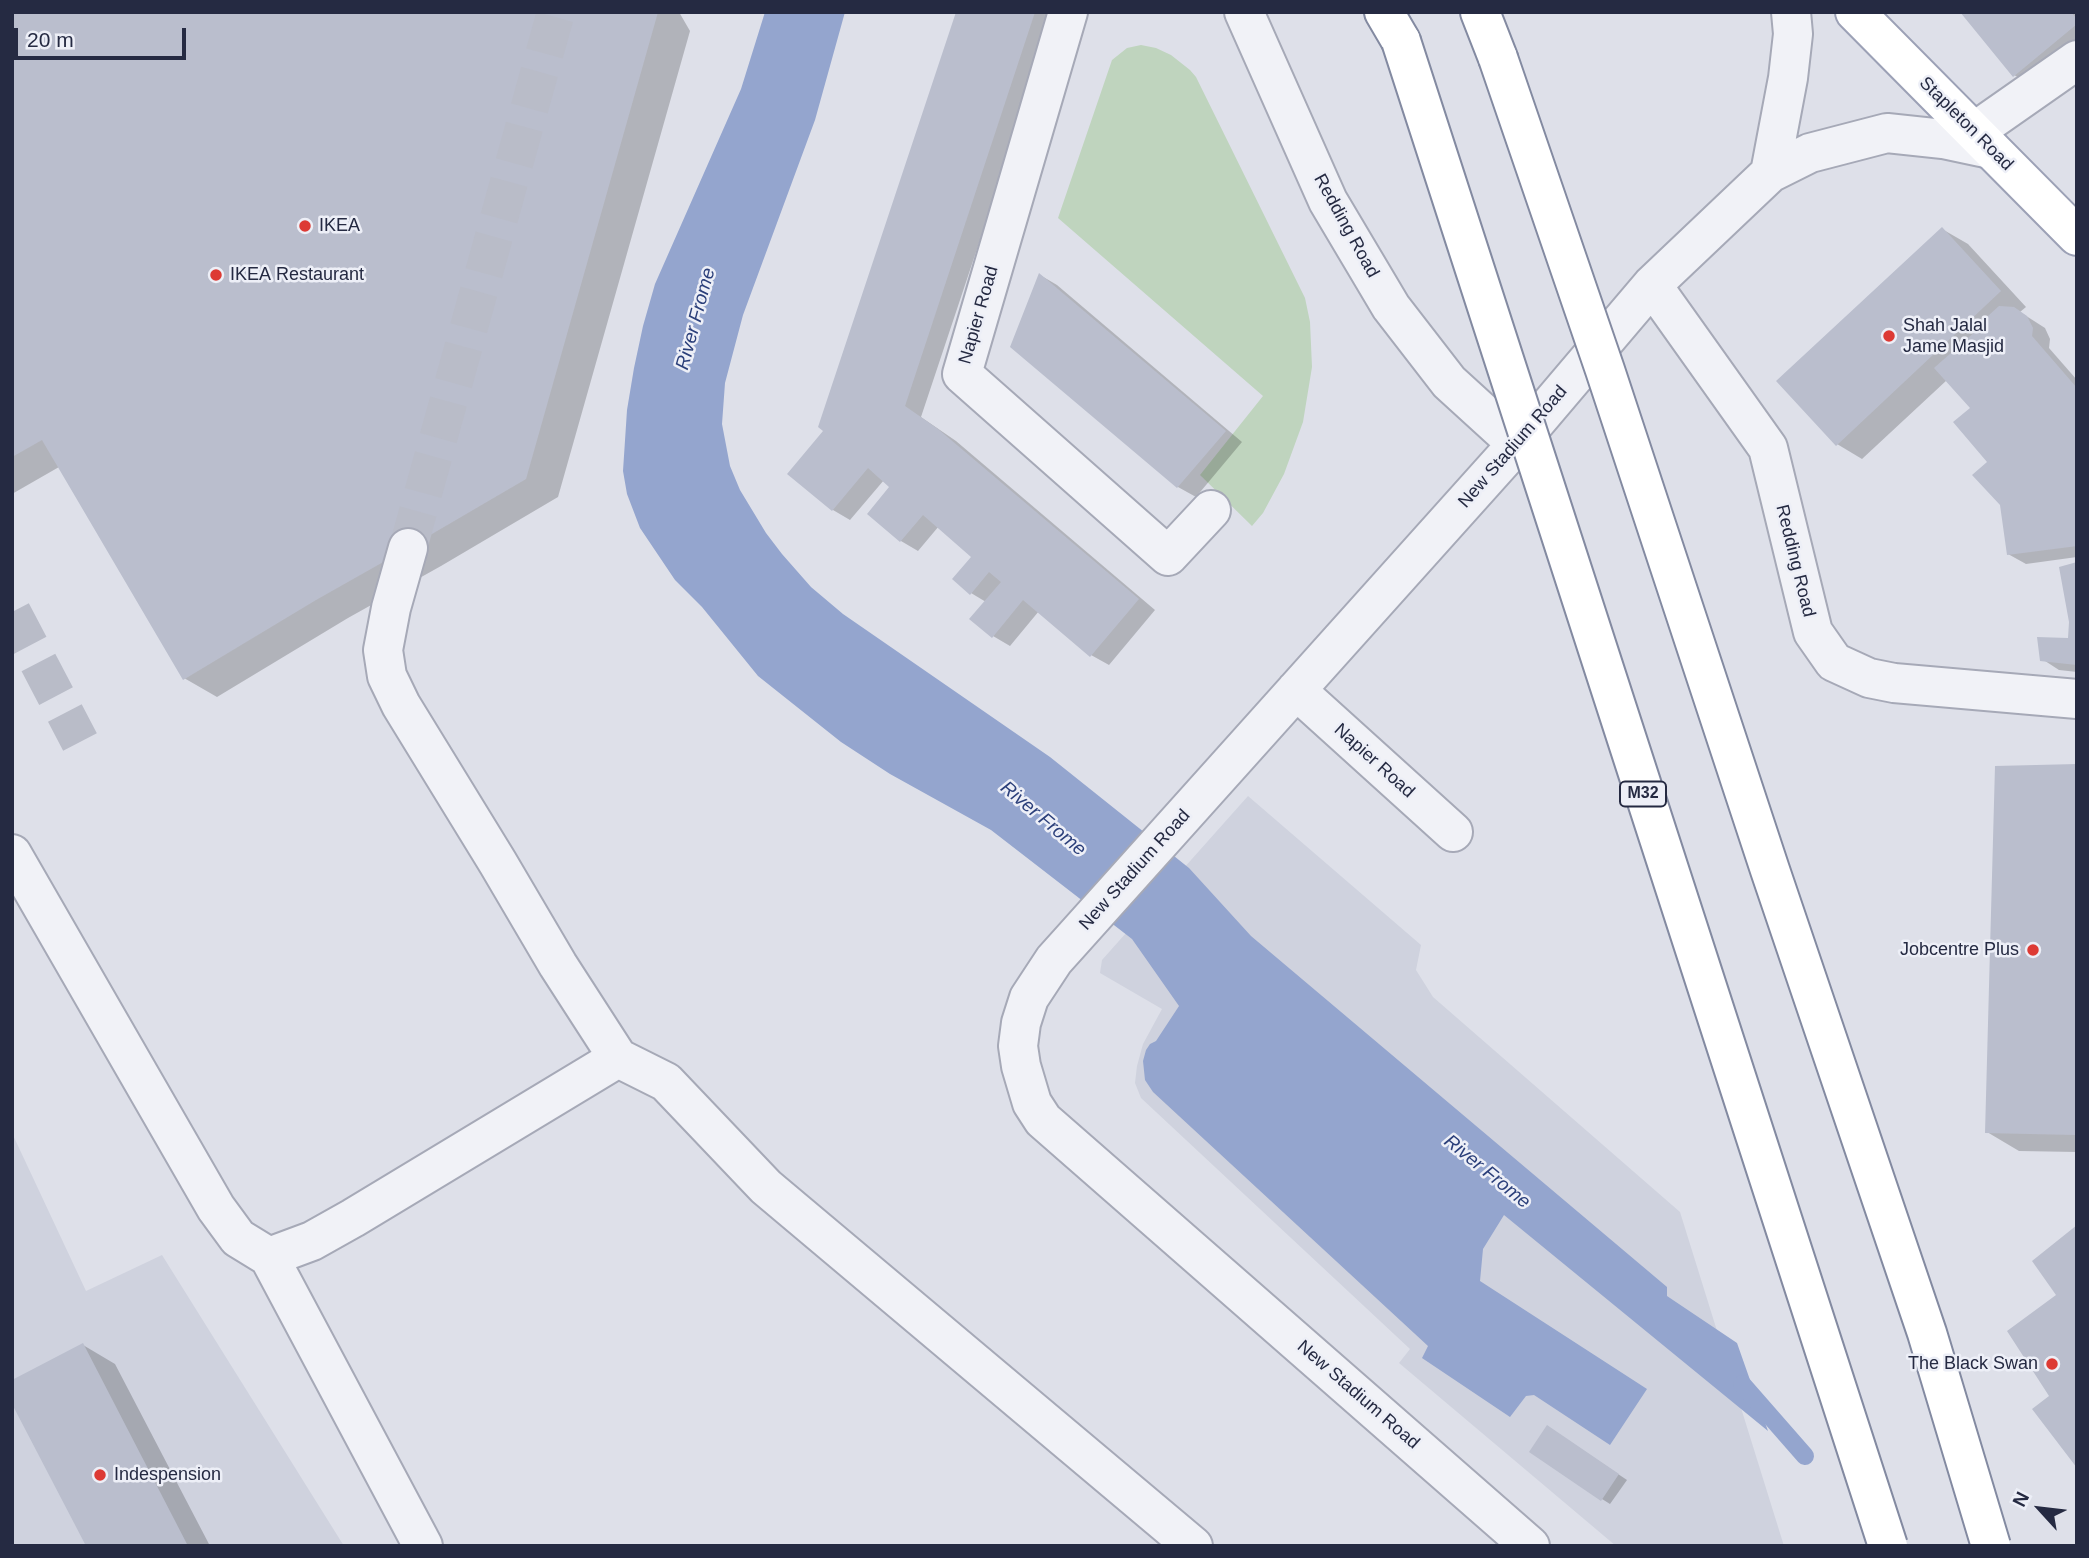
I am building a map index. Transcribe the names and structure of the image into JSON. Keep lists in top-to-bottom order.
{
  "streets": {
    "main road": ["Stapleton Road", "M32"],
    "street": ["Redding Road", "Napier Road", "New Stadium Road"]
  },
  "crossings": [
    ["Stapleton Road", "New Stadium Road"],
    ["Redding Road", "New Stadium Road"],
    ["Napier Road", "New Stadium Road"]
  ],
  "water": ["River Frome"],
  "places": [
    "IKEA",
    "IKEA Restaurant",
    "Shah Jalal Jame Masjid",
    "Jobcentre Plus",
    "The Black Swan",
    "Indespension"
  ],
  "scale_bar": "20 m",
  "north": "top left"
}
